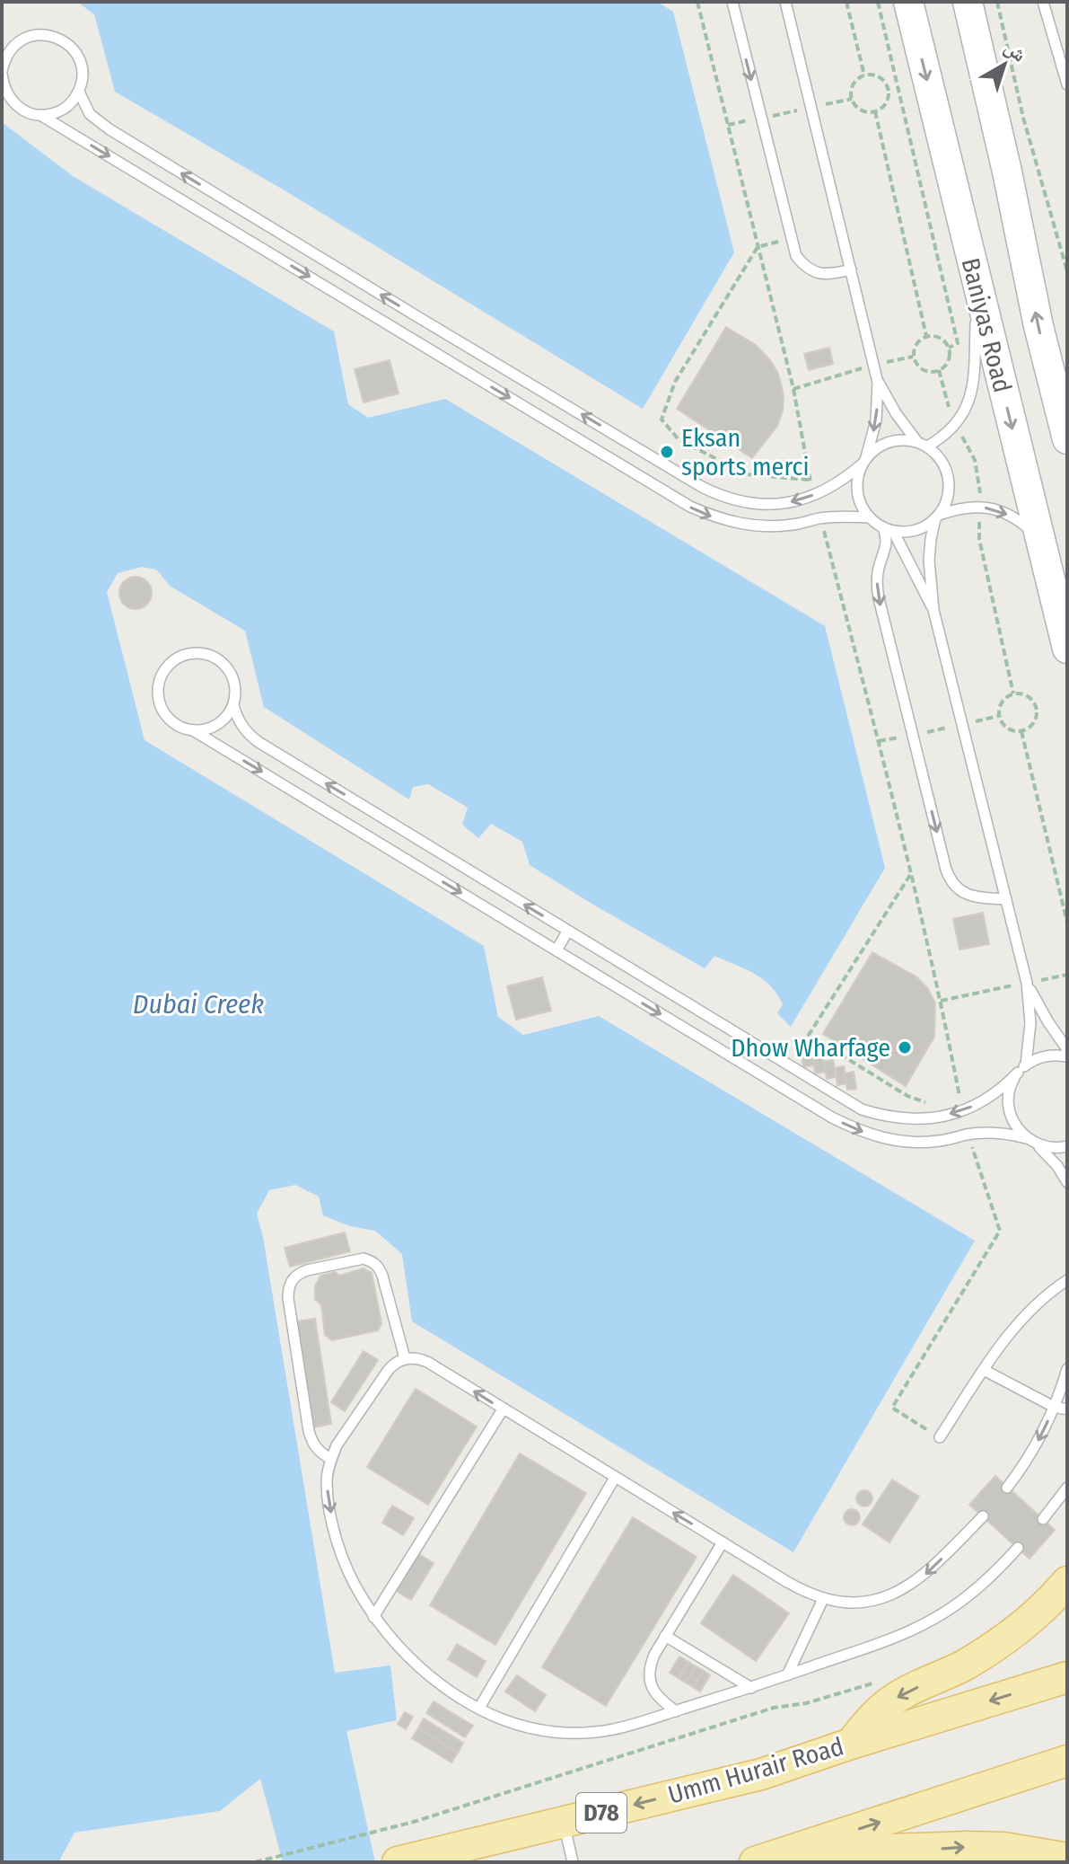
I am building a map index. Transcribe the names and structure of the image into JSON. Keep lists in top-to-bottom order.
{
  "streets": {
    "main road": ["Baniyas Road", "Umm Hurair Road", "D78"]
  },
  "water": ["Dubai Creek"],
  "places": ["Eksan sports merci", "Dhow Wharfage"],
  "north": "top right"
}
